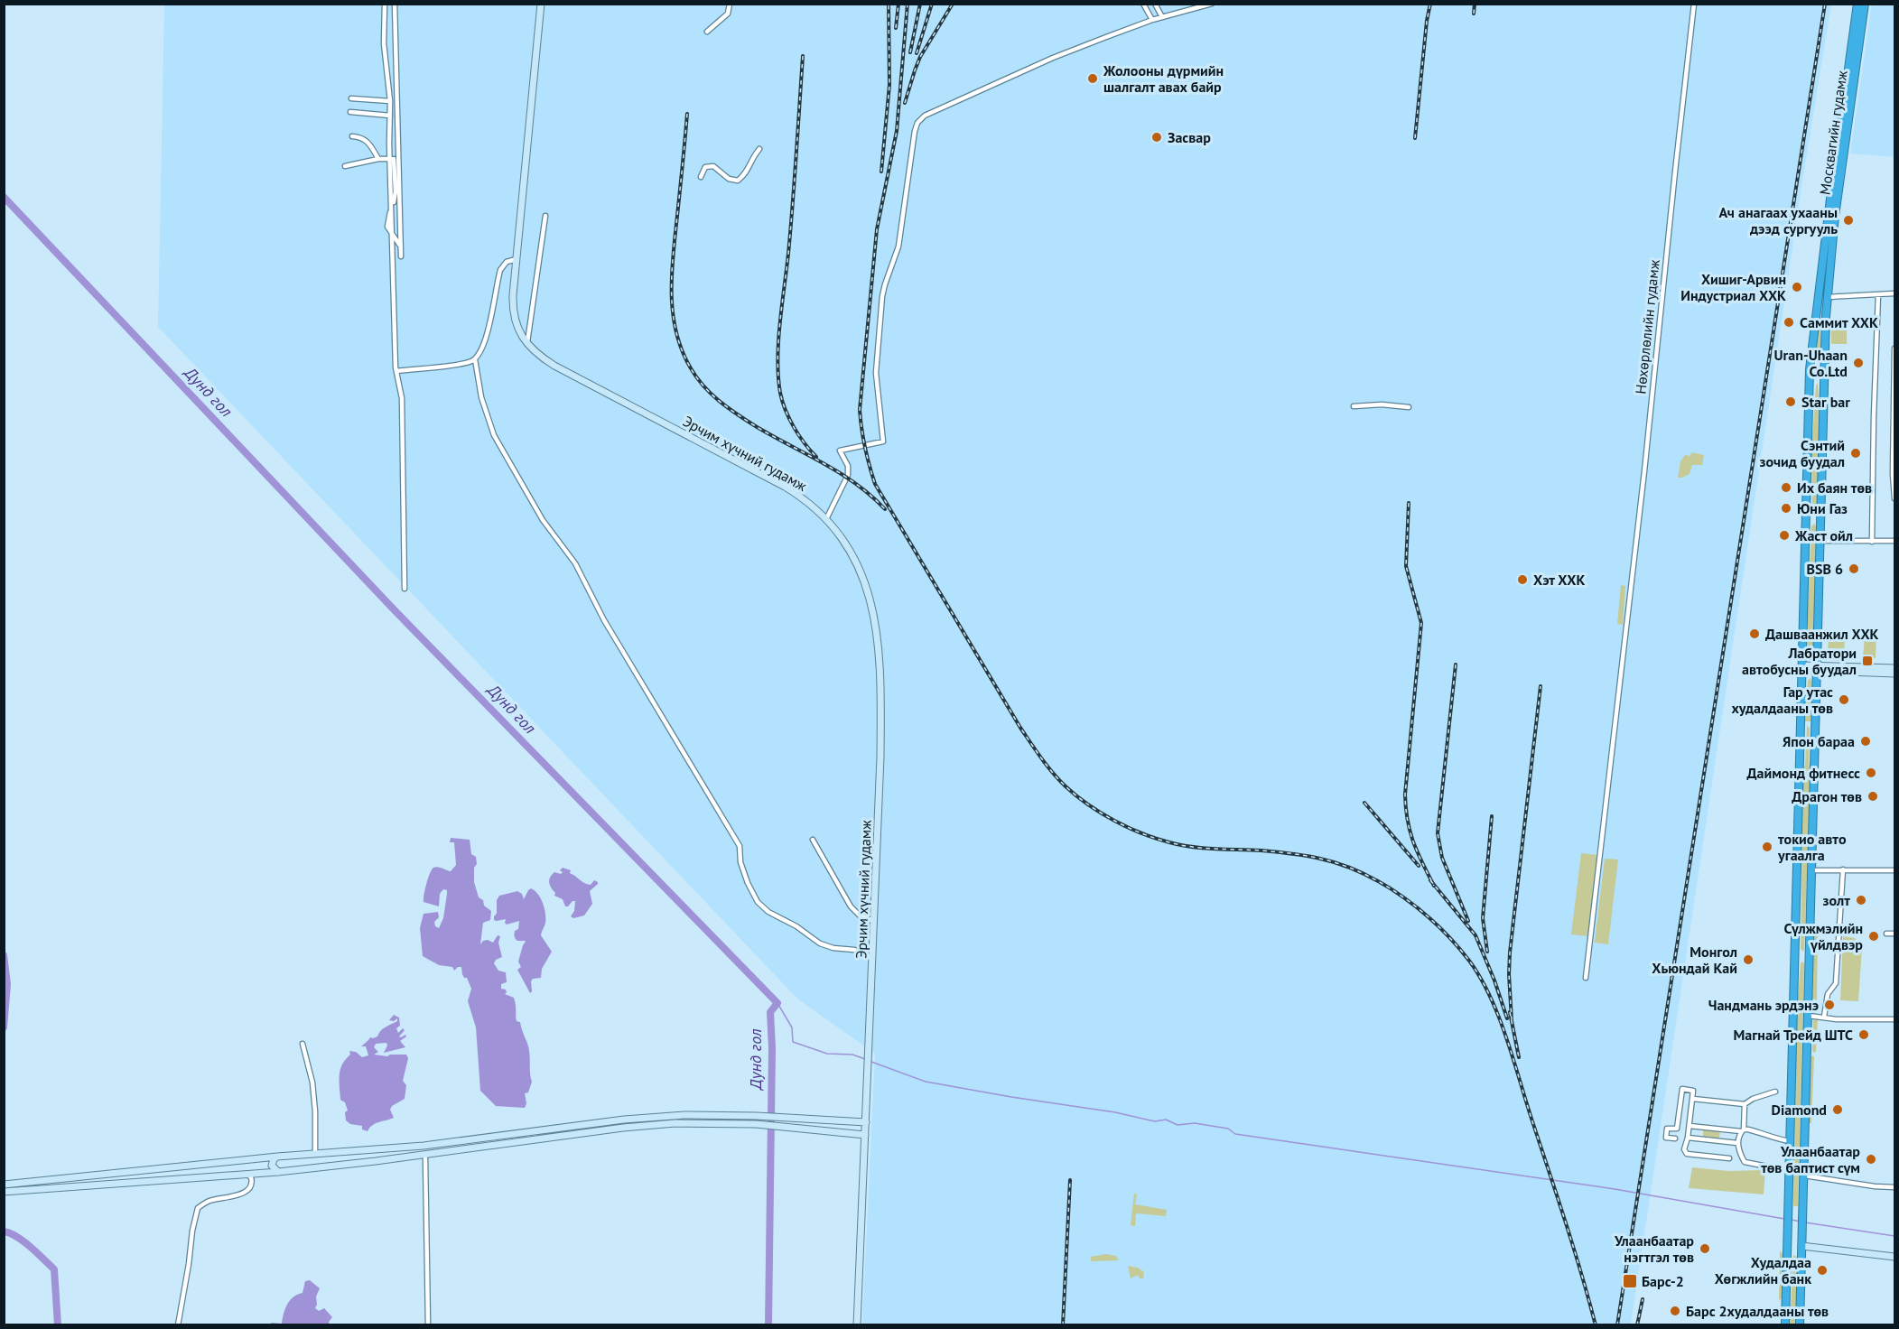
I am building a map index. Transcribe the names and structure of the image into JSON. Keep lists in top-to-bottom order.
{
  "streets": {
    "highway": ["Москвагийн гудамж"],
    "main road": ["Эрчим хүчний гудамж"],
    "street": ["Нөхөрлөлийн гудамж"]
  },
  "water": ["Дунд гол"],
  "places": {
    "other": [
      "Жолооны дүрмийн шалгалт авах байр",
      "Засвар",
      "Ач анагаах ухааны дээд сургууль",
      "Хишиг-Арвин Индустриал ХХК",
      "Саммит ХХК",
      "Uran-Uhaan Co.Ltd",
      "Star bar",
      "Сэнтий зочид буудал",
      "Их баян төв",
      "Юни Газ",
      "Жаст ойл",
      "BSB 6",
      "Хэт ХХК",
      "Дашваанжил ХХК",
      "Гар утас худалдааны төв",
      "Япон бараа",
      "Даймонд фитнесс",
      "Драгон төв",
      "токио авто угаалга",
      "золт",
      "Сүлжмэлийн үйлдвэр",
      "Монгол Хьюндай Кай",
      "Чандмань эрдэнэ",
      "Магнай Трейд ШТС",
      "Diamond",
      "Улаанбаатар төв баптист сүм",
      "Улаанбаатар нэгтгэл төв",
      "Худалдаа Хөгжлийн банк",
      "Барс 2худалдааны төв"
    ],
    "transit": ["Лабратори автобусны буудал", "Барс-2"]
  }
}
